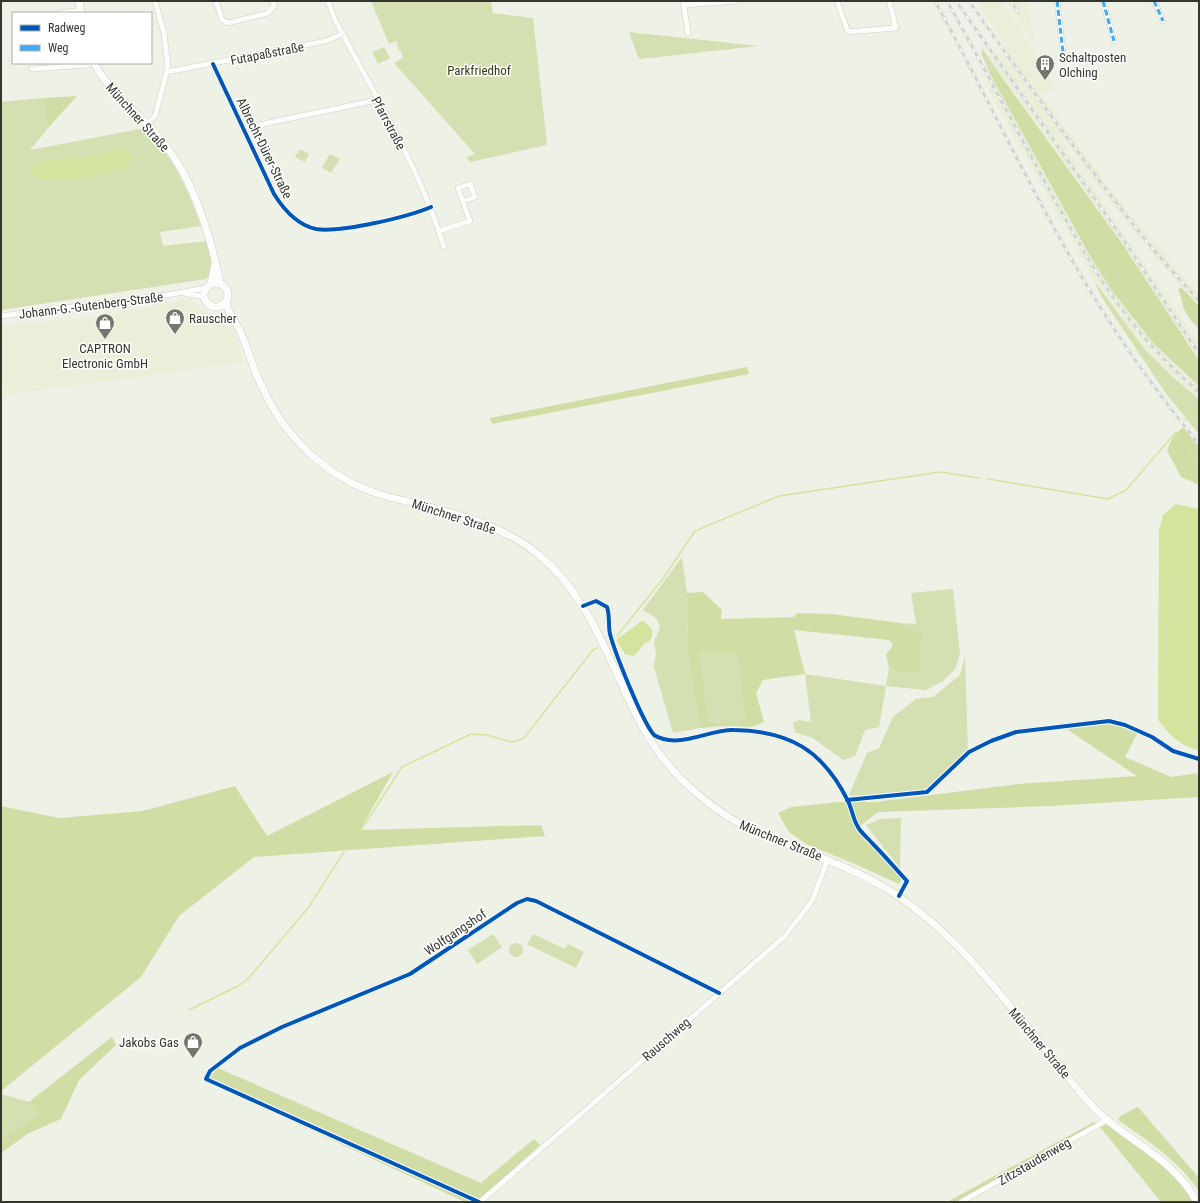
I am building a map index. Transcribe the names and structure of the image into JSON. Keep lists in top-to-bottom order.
{
  "streets": {
    "main road": ["Münchner Straße"],
    "street": [
      "Futapaßstraße",
      "Pfarrstraße",
      "Albrecht-Dürer-Straße",
      "Johann-G.-Gutenberg-Straße",
      "Wolfgangshof",
      "Rauschweg",
      "Zitzstaudenweg"
    ]
  },
  "crossings": [
    ["Futapaßstraße", "Pfarrstraße"],
    ["Futapaßstraße", "Albrecht-Dürer-Straße"],
    ["Münchner Straße", "Johann-G.-Gutenberg-Straße"],
    ["Münchner Straße", "Rauschweg"],
    ["Münchner Straße", "Zitzstaudenweg"],
    ["Pfarrstraße", "Albrecht-Dürer-Straße"],
    ["Wolfgangshof", "Rauschweg"]
  ],
  "parks": ["Parkfriedhof"],
  "places": {
    "building": ["Schaltposten Olching"],
    "shop": ["Rauscher", "CAPTRON Electronic GmbH", "Jakobs Gas"]
  },
  "legend": ["Radweg", "Weg"]
}
